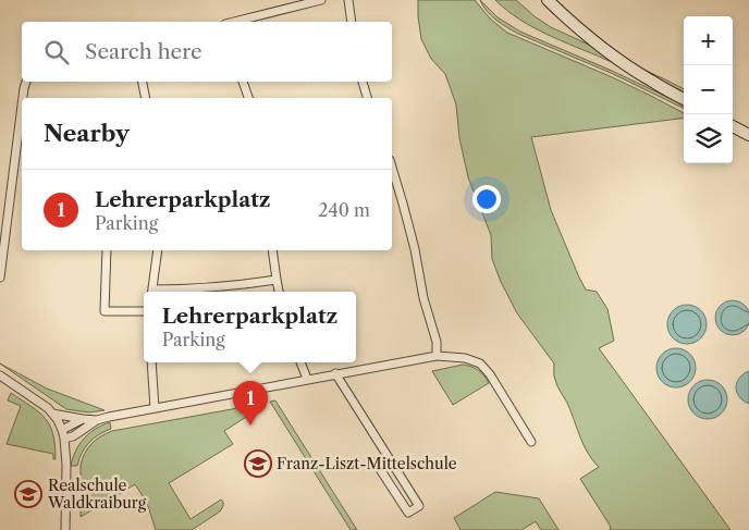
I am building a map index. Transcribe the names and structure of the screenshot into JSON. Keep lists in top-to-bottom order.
{
  "places": {
    "school or university": ["Franz-Liszt-Mittelschule", "Realschule Waldkraiburg"]
  },
  "page": {
    "map_buttons": ["+", "−"],
    "search": "Search here",
    "heading": "Nearby",
    "list": [
      {
        "mark": "1",
        "name": "Lehrerparkplatz",
        "note": "Parking",
        "value": "240 m"
      }
    ],
    "popup": ["Lehrerparkplatz", "Parking"],
    "pins": "1"
  }
}
